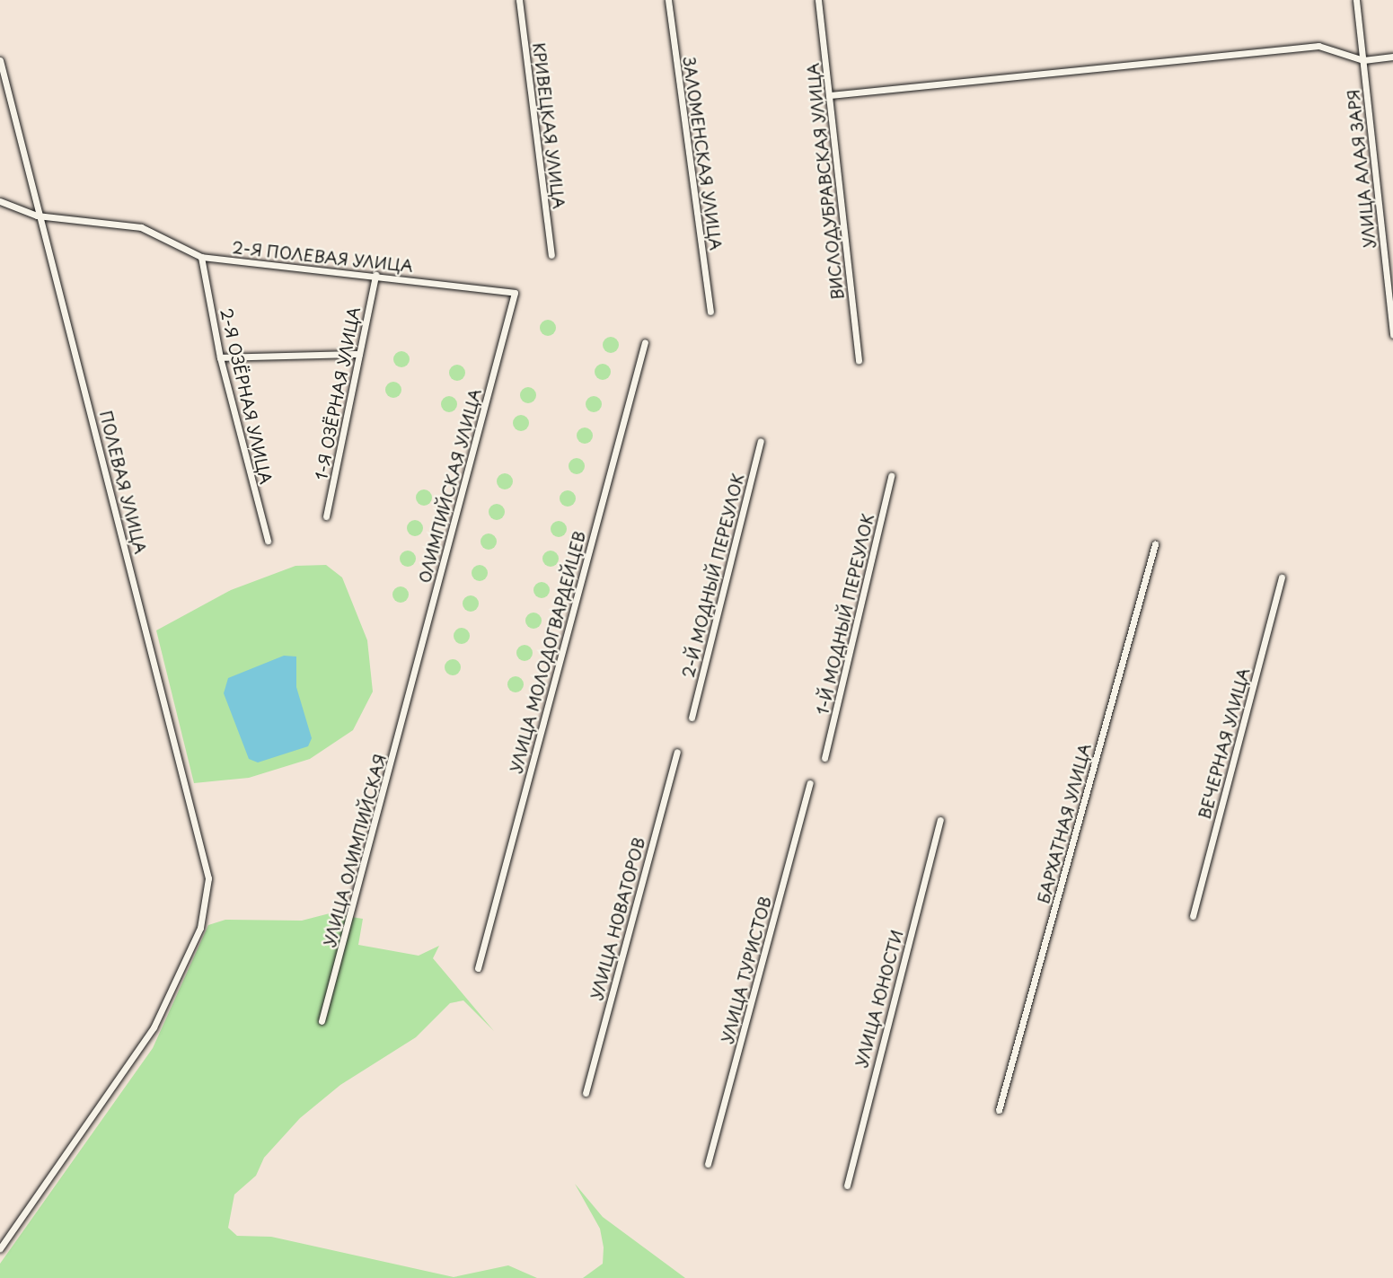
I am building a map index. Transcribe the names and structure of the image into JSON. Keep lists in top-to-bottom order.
{
  "streets": {
    "street": [
      "КРИВЕЦКАЯ УЛИЦА",
      "ЗАЛОМЕНСКАЯ УЛИЦА",
      "УЛИЦА АЛАЯ ЗАРЯ",
      "ВИСЛОДУБРАВСКАЯ УЛИЦА",
      "2-Я ПОЛЕВАЯ УЛИЦА",
      "1-Я ОЗЁРНАЯ УЛИЦА",
      "2-Я ОЗЁРНАЯ УЛИЦА",
      "ПОЛЕВАЯ УЛИЦА",
      "ОЛИМПИЙСКАЯ УЛИЦА",
      "2-Й МОДНЫЙ ПЕРЕУЛОК",
      "1-Й МОДНЫЙ ПЕРЕУЛОК",
      "УЛИЦА МОЛОДОГВАРДЕЙЦЕВ",
      "ВЕЧЕРНАЯ УЛИЦА",
      "БАРХАТНАЯ УЛИЦА",
      "УЛИЦА ОЛИМПИЙСКАЯ",
      "УЛИЦА НОВАТОРОВ",
      "УЛИЦА ТУРИСТОВ",
      "УЛИЦА ЮНОСТИ"
    ]
  },
  "crossings": [
    ["2-Я ПОЛЕВАЯ УЛИЦА", "1-Я ОЗЁРНАЯ УЛИЦА"],
    ["2-Я ПОЛЕВАЯ УЛИЦА", "2-Я ОЗЁРНАЯ УЛИЦА"],
    ["2-Я ПОЛЕВАЯ УЛИЦА", "ПОЛЕВАЯ УЛИЦА"],
    ["2-Я ПОЛЕВАЯ УЛИЦА", "ОЛИМПИЙСКАЯ УЛИЦА"],
    ["ОЛИМПИЙСКАЯ УЛИЦА", "УЛИЦА ОЛИМПИЙСКАЯ"]
  ]
}
